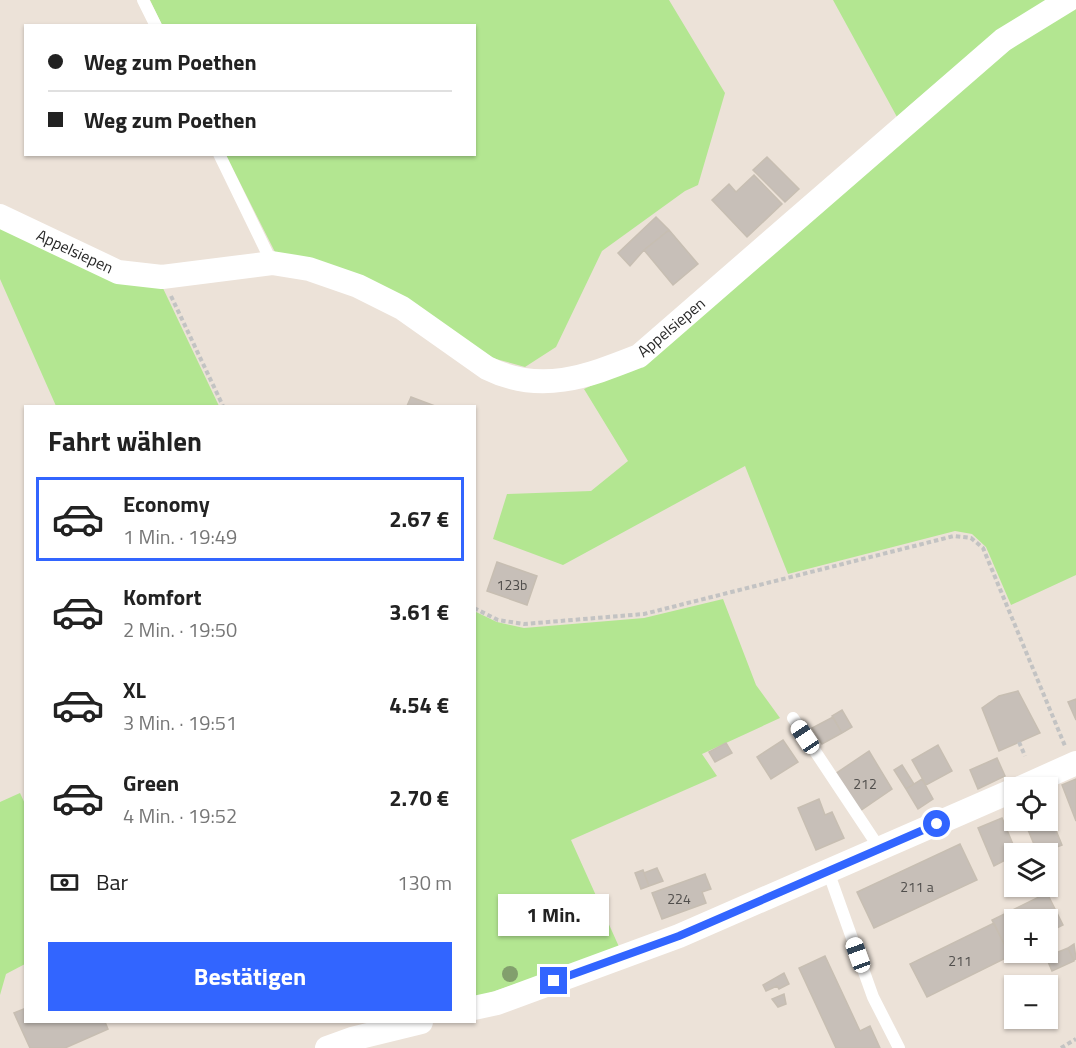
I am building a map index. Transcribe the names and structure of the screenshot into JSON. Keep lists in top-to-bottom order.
{
  "streets": {
    "street": ["Appelsiepen"]
  },
  "house_numbers": [
    "123b",
    "212",
    "211 a",
    "224",
    "211"
  ],
  "page": {
    "banner": ["Weg zum Poethen", "Weg zum Poethen"],
    "heading": "Fahrt wählen",
    "list": [
      {
        "name": "Economy",
        "note": "1 Min. · 19:49",
        "value": "2.67 €"
      },
      {
        "name": "Komfort",
        "note": "2 Min. · 19:50",
        "value": "3.61 €"
      },
      {
        "name": "XL",
        "note": "3 Min. · 19:51",
        "value": "4.54 €"
      },
      {
        "name": "Green",
        "note": "4 Min. · 19:52",
        "value": "2.70 €"
      }
    ],
    "map_buttons": ["+", "−"],
    "pay": ["Bar", "130 m"],
    "bubble": "1 Min.",
    "buttons": "Bestätigen"
  }
}
